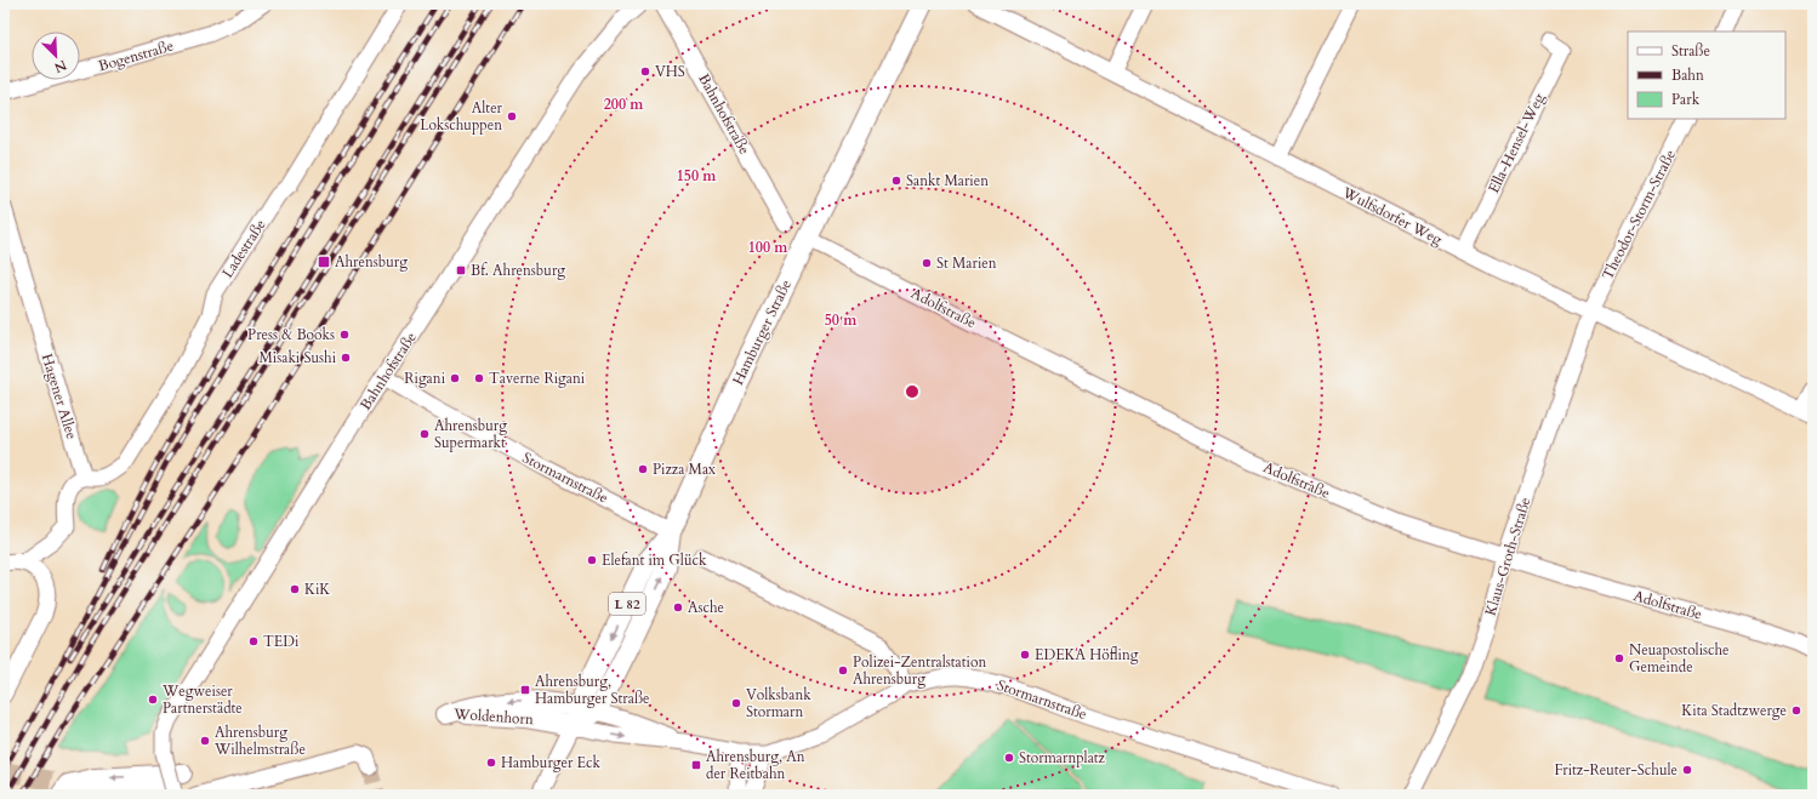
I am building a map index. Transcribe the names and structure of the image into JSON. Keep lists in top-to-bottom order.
{
  "streets": {
    "main road": ["Hamburger Straße", "L 82", "Woldenhorn"],
    "street": [
      "Bogenstraße",
      "Bahnhofstraße",
      "Ella-Hensel-Weg",
      "Theodor-Storm-Straße",
      "Wulfsdorfer Weg",
      "Ladestraße",
      "Adolfstraße",
      "Hagener Allee",
      "Stormarnstraße",
      "Klaus-Groth-Straße"
    ]
  },
  "crossings": [
    ["Bahnhofstraße", "Stormarnstraße"],
    ["Ella-Hensel-Weg", "Wulfsdorfer Weg"],
    ["Theodor-Storm-Straße", "Wulfsdorfer Weg"],
    ["Theodor-Storm-Straße", "Klaus-Groth-Straße"],
    ["Wulfsdorfer Weg", "Klaus-Groth-Straße"],
    ["Ladestraße", "Hagener Allee"],
    ["Adolfstraße", "Hamburger Straße"],
    ["Adolfstraße", "Klaus-Groth-Straße"],
    ["Hamburger Straße", "Stormarnstraße"],
    ["Hamburger Straße", "Woldenhorn"]
  ],
  "places": {
    "other": [
      "VHS",
      "Alter Lokschuppen",
      "Sankt Marien",
      "St Marien",
      "Press & Books",
      "Misaki Sushi",
      "Rigani",
      "Taverne Rigani",
      "Ahrensburg Supermarkt",
      "Pizza Max",
      "Elefant im Glück",
      "KiK",
      "Asche",
      "TEDi",
      "EDEKA Höfling",
      "Neuapostolische Gemeinde",
      "Polizei-Zentralstation Ahrensburg",
      "Wegweiser Partnerstädte",
      "Volksbank Stormarn",
      "Kita Stadtzwerge",
      "Ahrensburg Wilhelmstraße",
      "Stormarnplatz",
      "Hamburger Eck",
      "Fritz-Reuter-Schule"
    ],
    "transit": [
      "Ahrensburg",
      "Bf. Ahrensburg",
      "Ahrensburg, Hamburger Straße",
      "Ahrensburg, An der Reitbahn"
    ]
  },
  "legend": ["Straße", "Bahn", "Park"],
  "north": "bottom right",
  "rings": [
    "200 m",
    "150 m",
    "100 m",
    "50 m"
  ]
}
